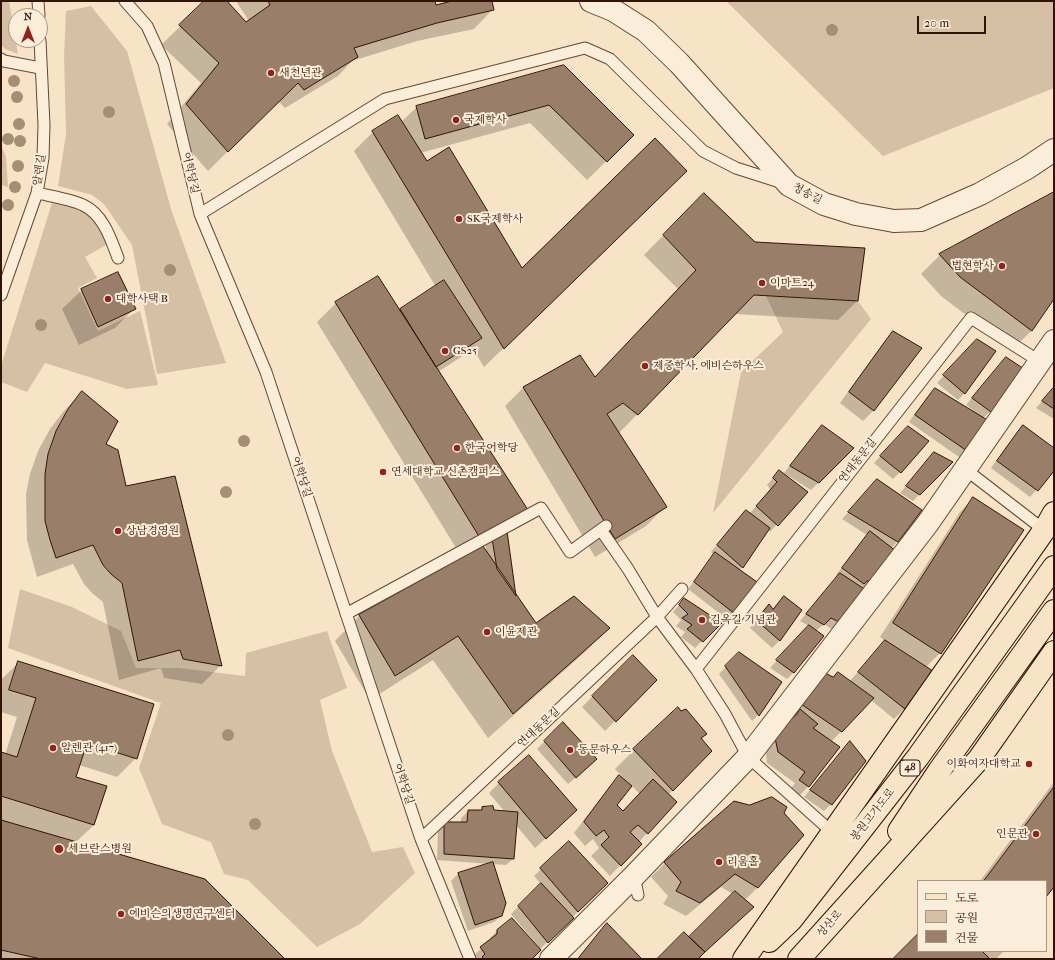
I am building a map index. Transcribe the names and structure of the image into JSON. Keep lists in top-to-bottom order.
{
  "streets": {
    "main road": ["48", "봉원고가도로", "성산로"],
    "street": ["청송길"],
    "lane": ["알렌길", "어학당길", "연대동문길"]
  },
  "crossings": [
    ["어학당길", "연대동문길"],
    ["48", "성산로"]
  ],
  "places": [
    "새천년관",
    "국제학사",
    "SK국제학사",
    "법현학사",
    "이마트24",
    "대학사택 B",
    "GS25",
    "제중학사, 에비슨하우스",
    "한국어학당",
    "연세대학교 신촌캠퍼스",
    "상남경영원",
    "김옥길 기념관",
    "이윤제관",
    "알렌관 (417)",
    "동문하우스",
    "이화여자대학교",
    "인문관",
    "세브란스병원",
    "리움홀",
    "에비슨의생명연구센터"
  ],
  "legend": ["도로", "공원", "건물"],
  "scale_bar": "20 m",
  "north": "top"
}
